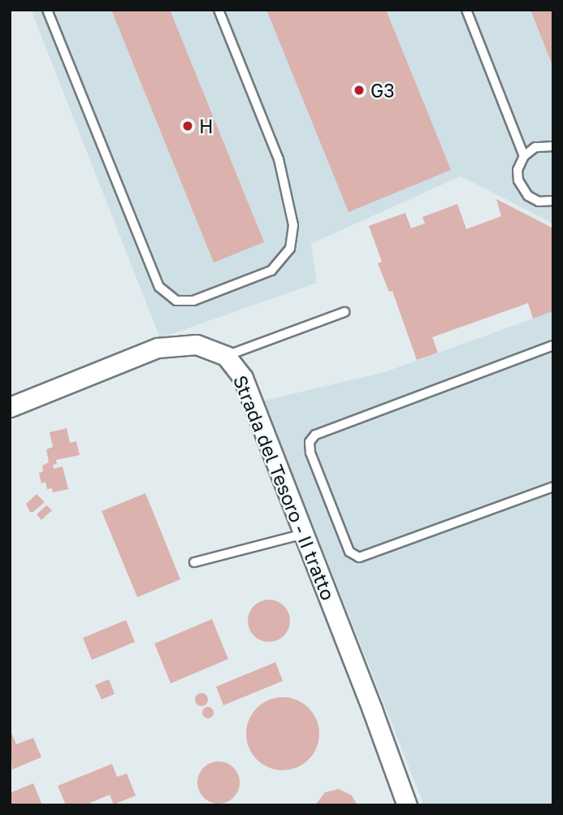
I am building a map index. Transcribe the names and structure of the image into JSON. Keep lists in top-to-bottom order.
{
  "streets": {
    "street": ["Strada del Tesoro - II tratto"]
  },
  "places": ["G3", "H"]
}
